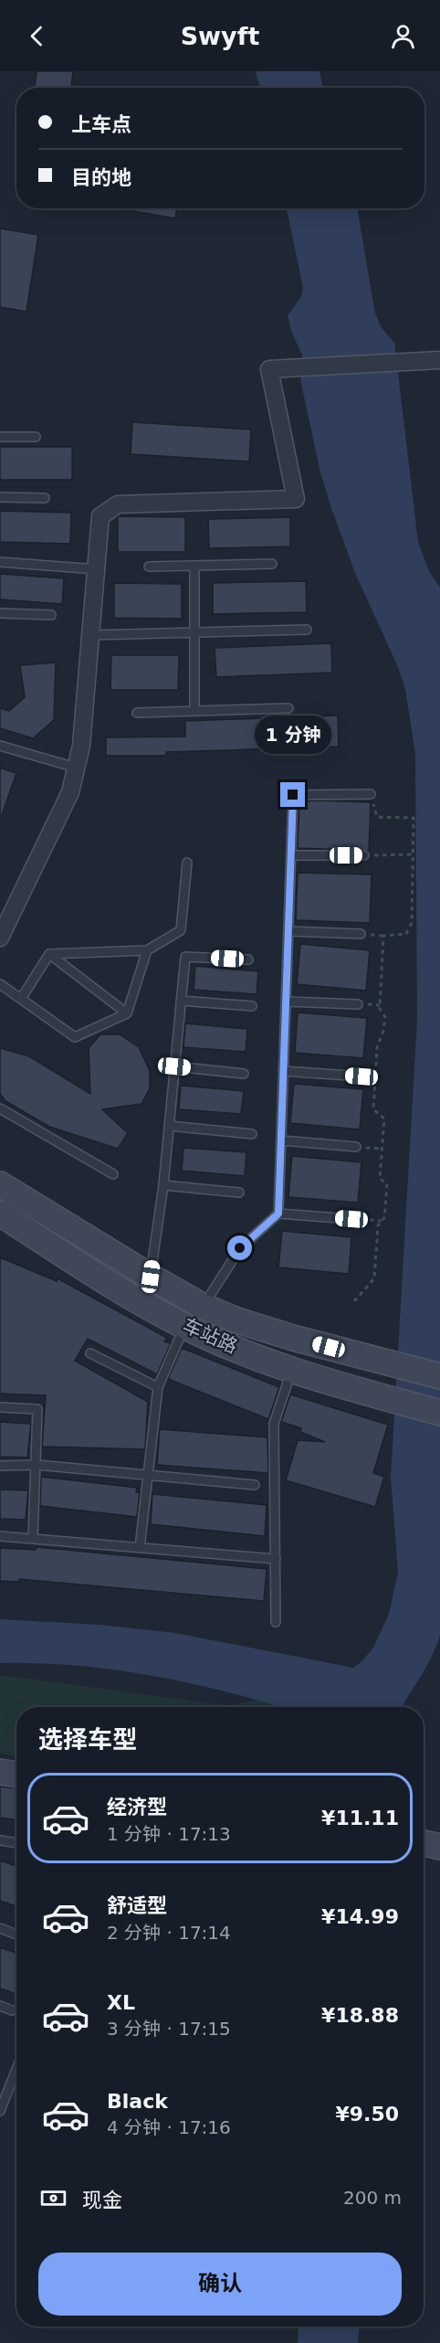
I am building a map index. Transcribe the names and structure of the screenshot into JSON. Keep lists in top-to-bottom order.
{
  "streets": {
    "main road": ["车站路"]
  },
  "page": {
    "header": "Swyft",
    "banner": ["上车点", "目的地"],
    "bubble": "1 分钟",
    "heading": "选择车型",
    "list": [
      {
        "name": "经济型",
        "note": "1 分钟 · 17:13",
        "value": "¥11.11"
      },
      {
        "name": "舒适型",
        "note": "2 分钟 · 17:14",
        "value": "¥14.99"
      },
      {
        "name": "XL",
        "note": "3 分钟 · 17:15",
        "value": "¥18.88"
      },
      {
        "name": "Black",
        "note": "4 分钟 · 17:16",
        "value": "¥9.50"
      }
    ],
    "pay": ["现金", "200 m"],
    "buttons": "确认"
  }
}
